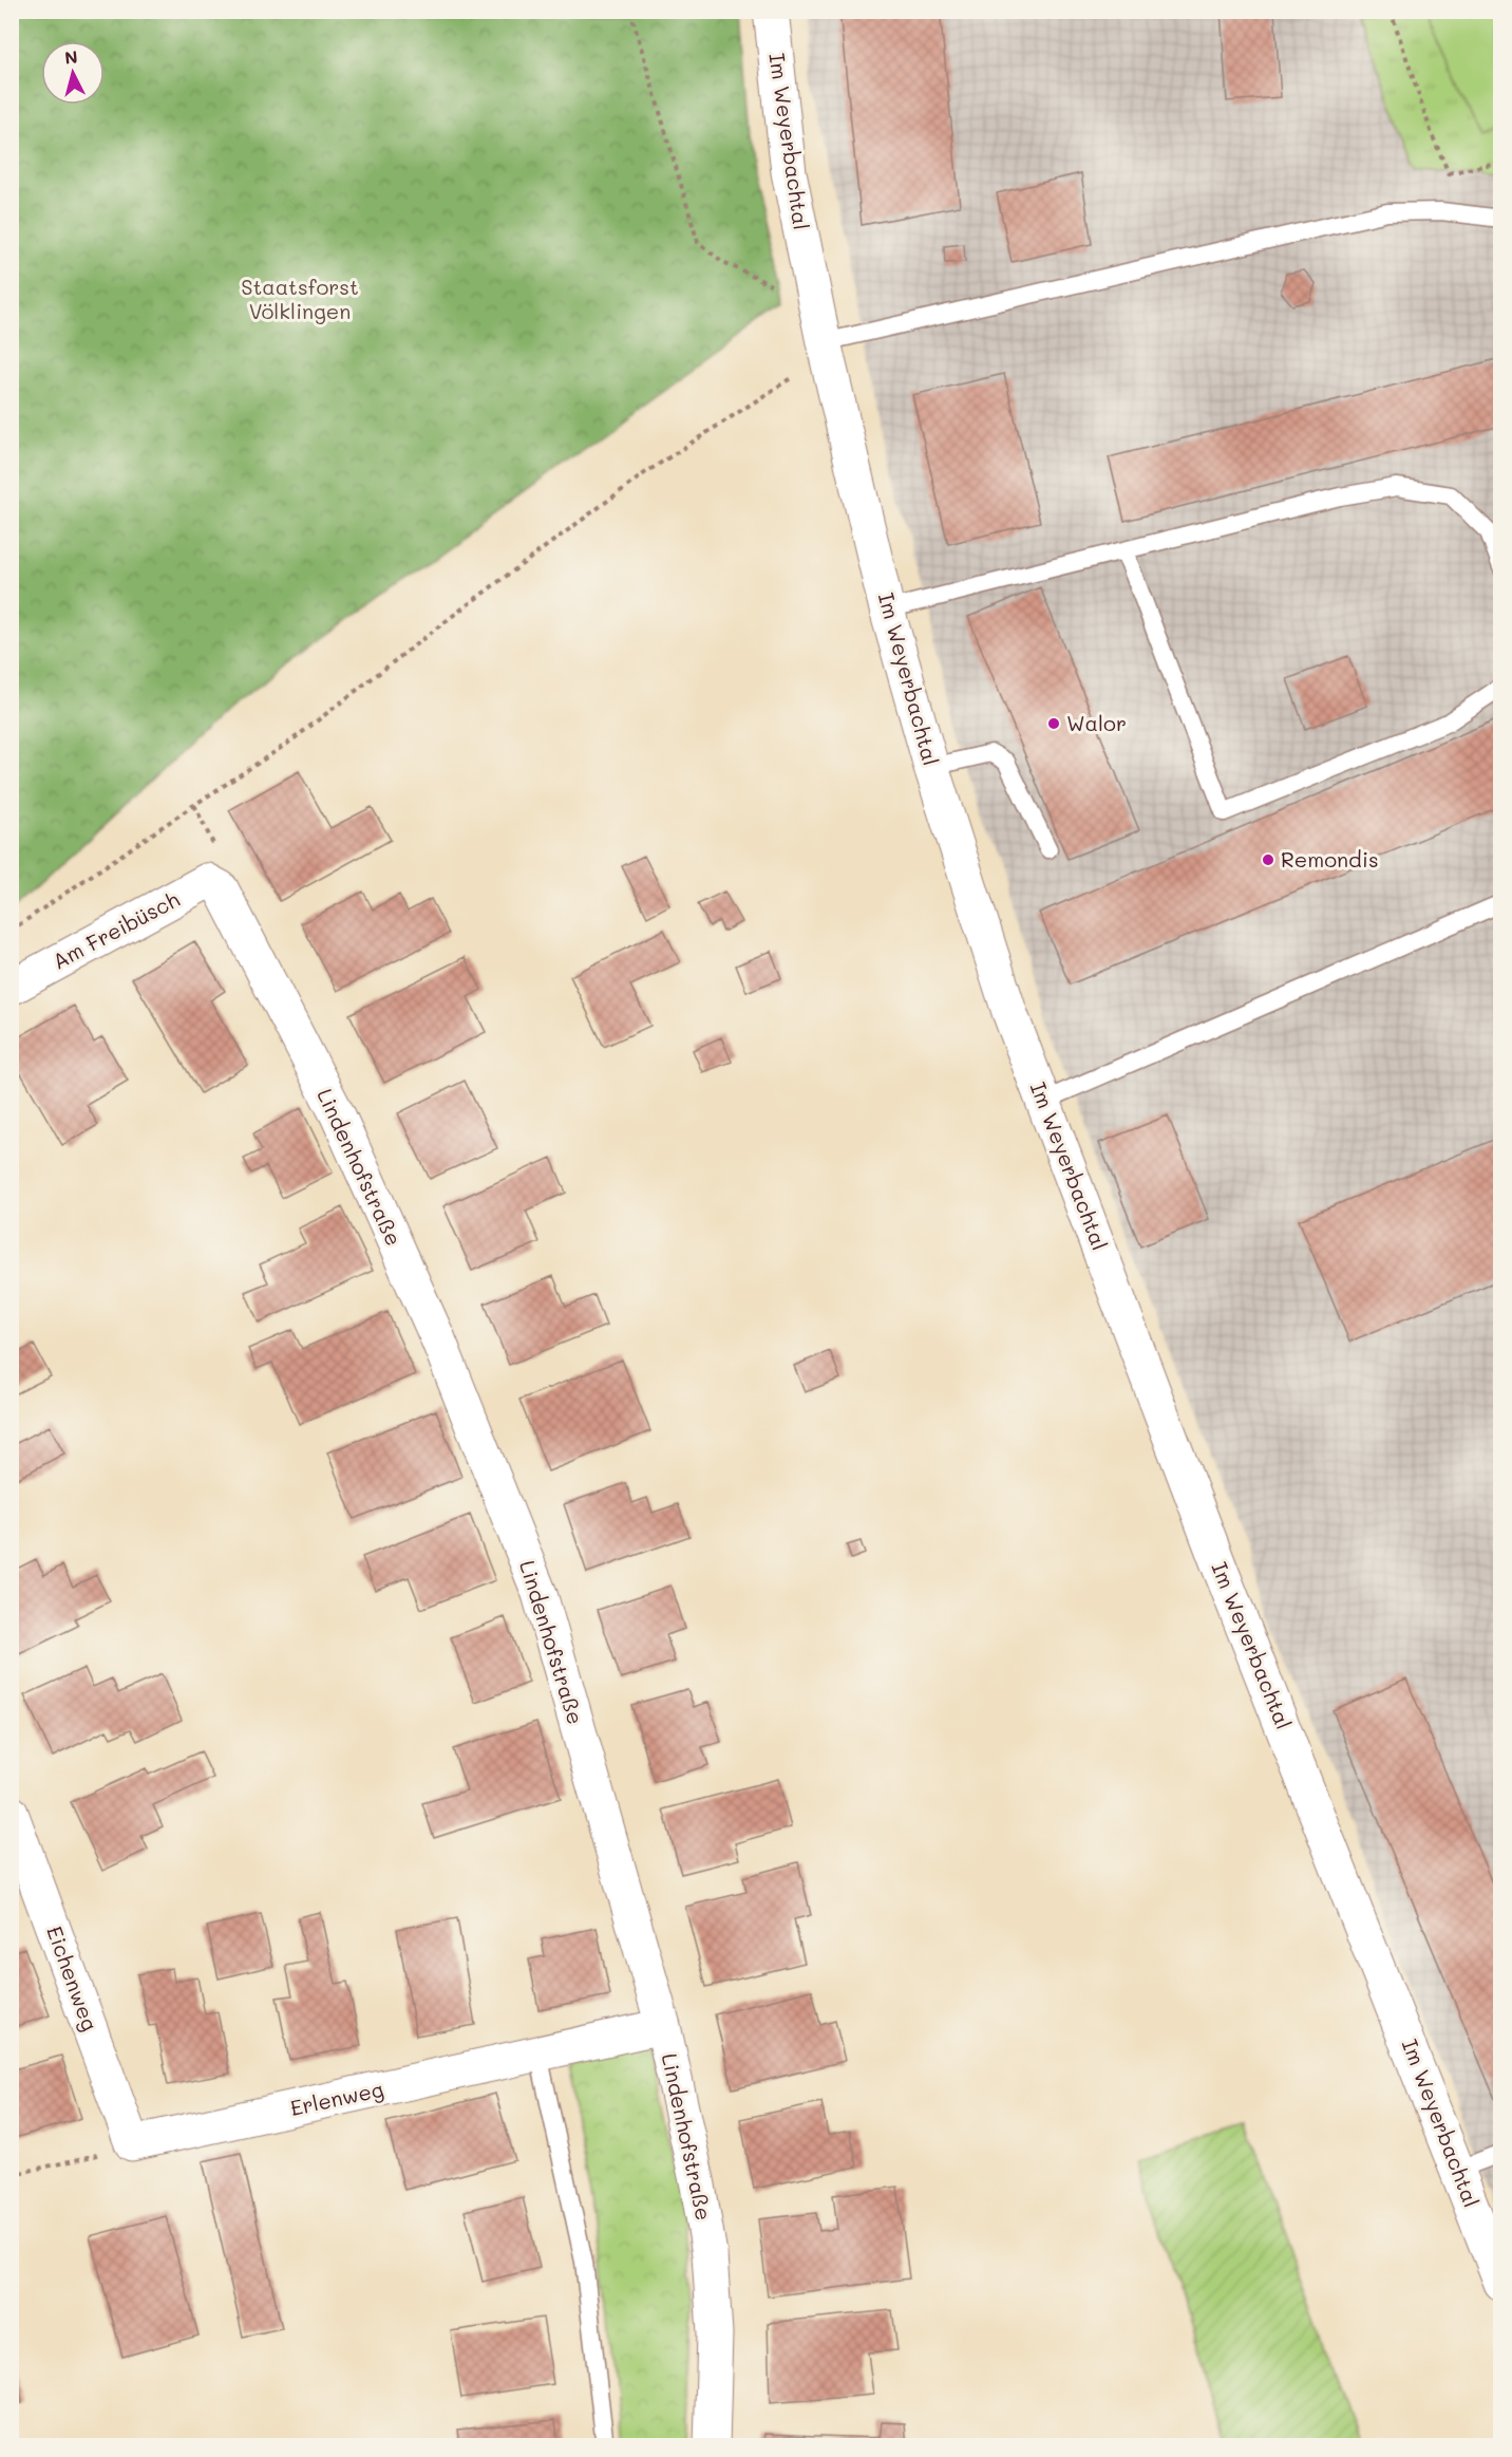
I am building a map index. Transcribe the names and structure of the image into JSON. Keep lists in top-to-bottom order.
{
  "streets": {
    "street": [
      "Im Weyerbachtal",
      "Am Freibüsch",
      "Lindenhofstraße",
      "Eichenweg",
      "Erlenweg"
    ]
  },
  "crossings": [
    ["Am Freibüsch", "Lindenhofstraße"],
    ["Lindenhofstraße", "Erlenweg"],
    ["Eichenweg", "Erlenweg"]
  ],
  "parks": ["Staatsforst Völklingen"],
  "places": ["Walor", "Remondis"],
  "north": "top"
}
